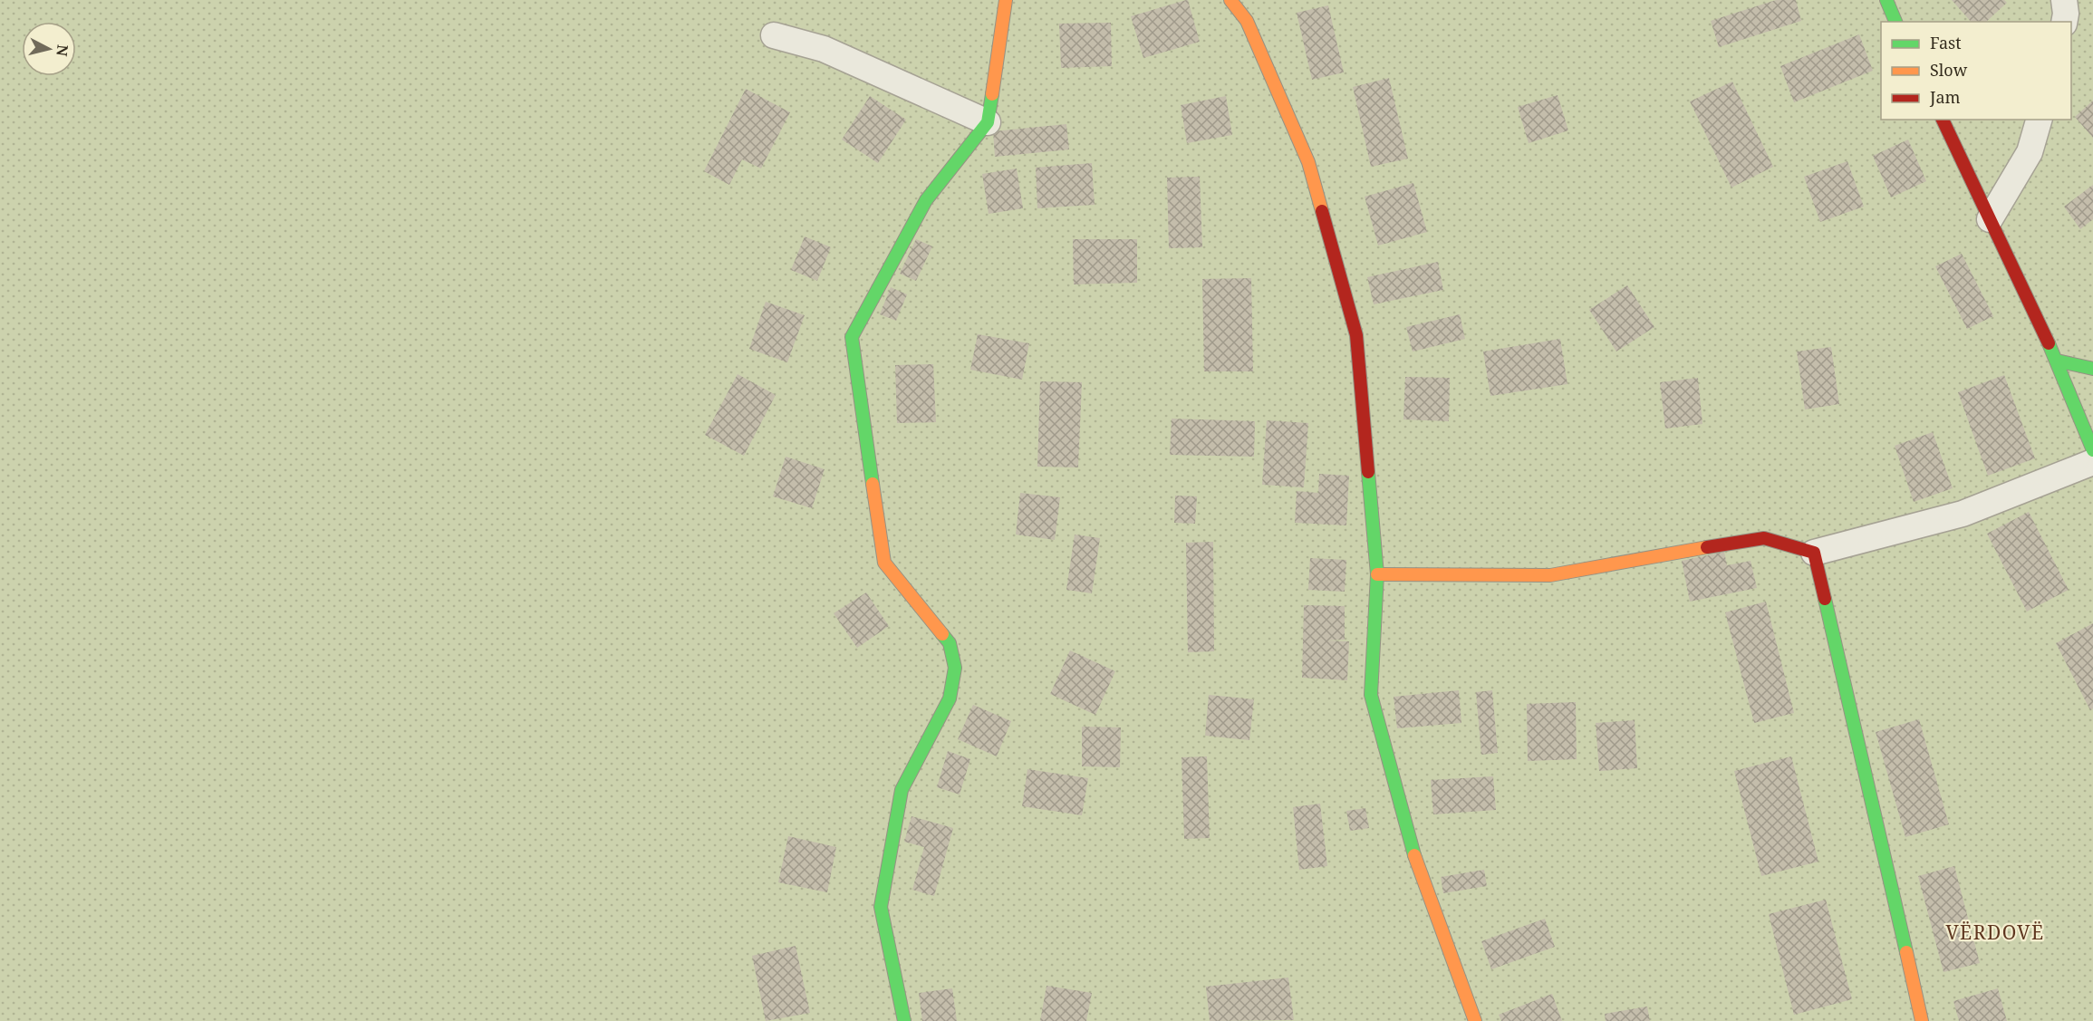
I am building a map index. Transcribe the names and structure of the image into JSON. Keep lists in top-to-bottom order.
{
  "districts": ["VËRDOVË"],
  "legend": ["Fast", "Slow", "Jam"],
  "north": "right"
}
